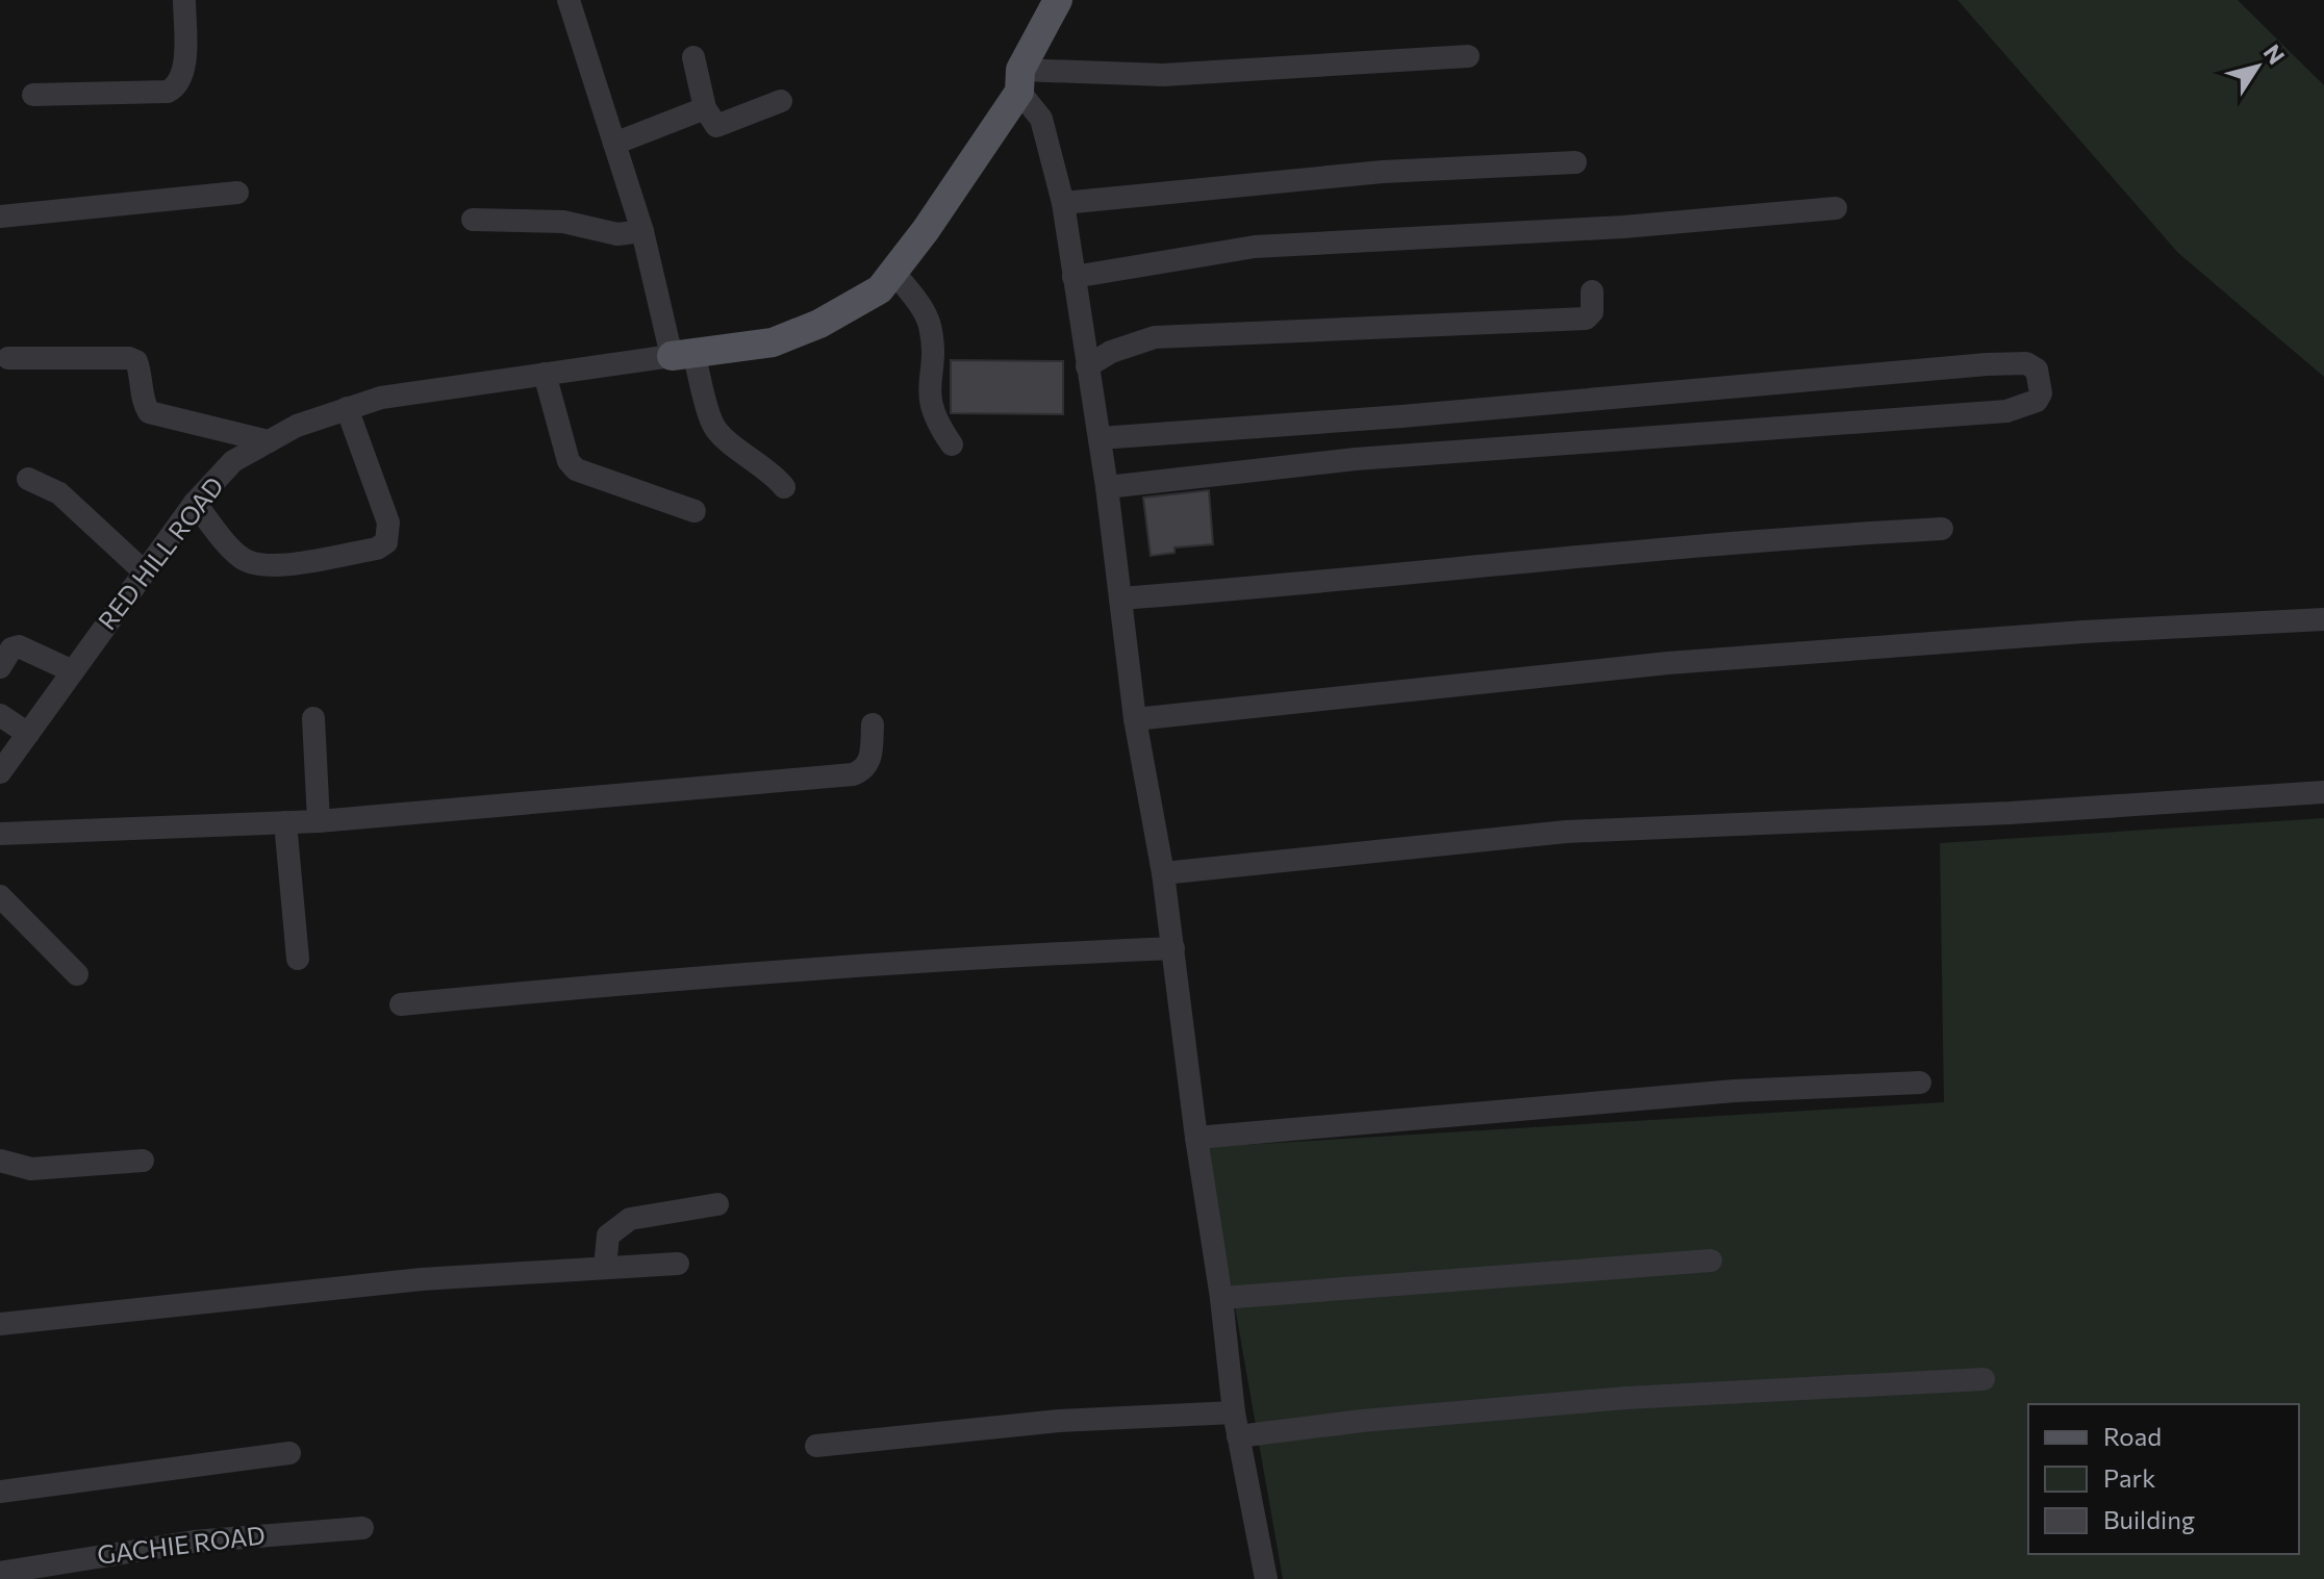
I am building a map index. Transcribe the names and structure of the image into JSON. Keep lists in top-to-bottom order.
{
  "streets": {
    "street": ["RED HILL ROAD", "GACHIE ROAD"]
  },
  "legend": ["Road", "Park", "Building"],
  "north": "top right"
}
